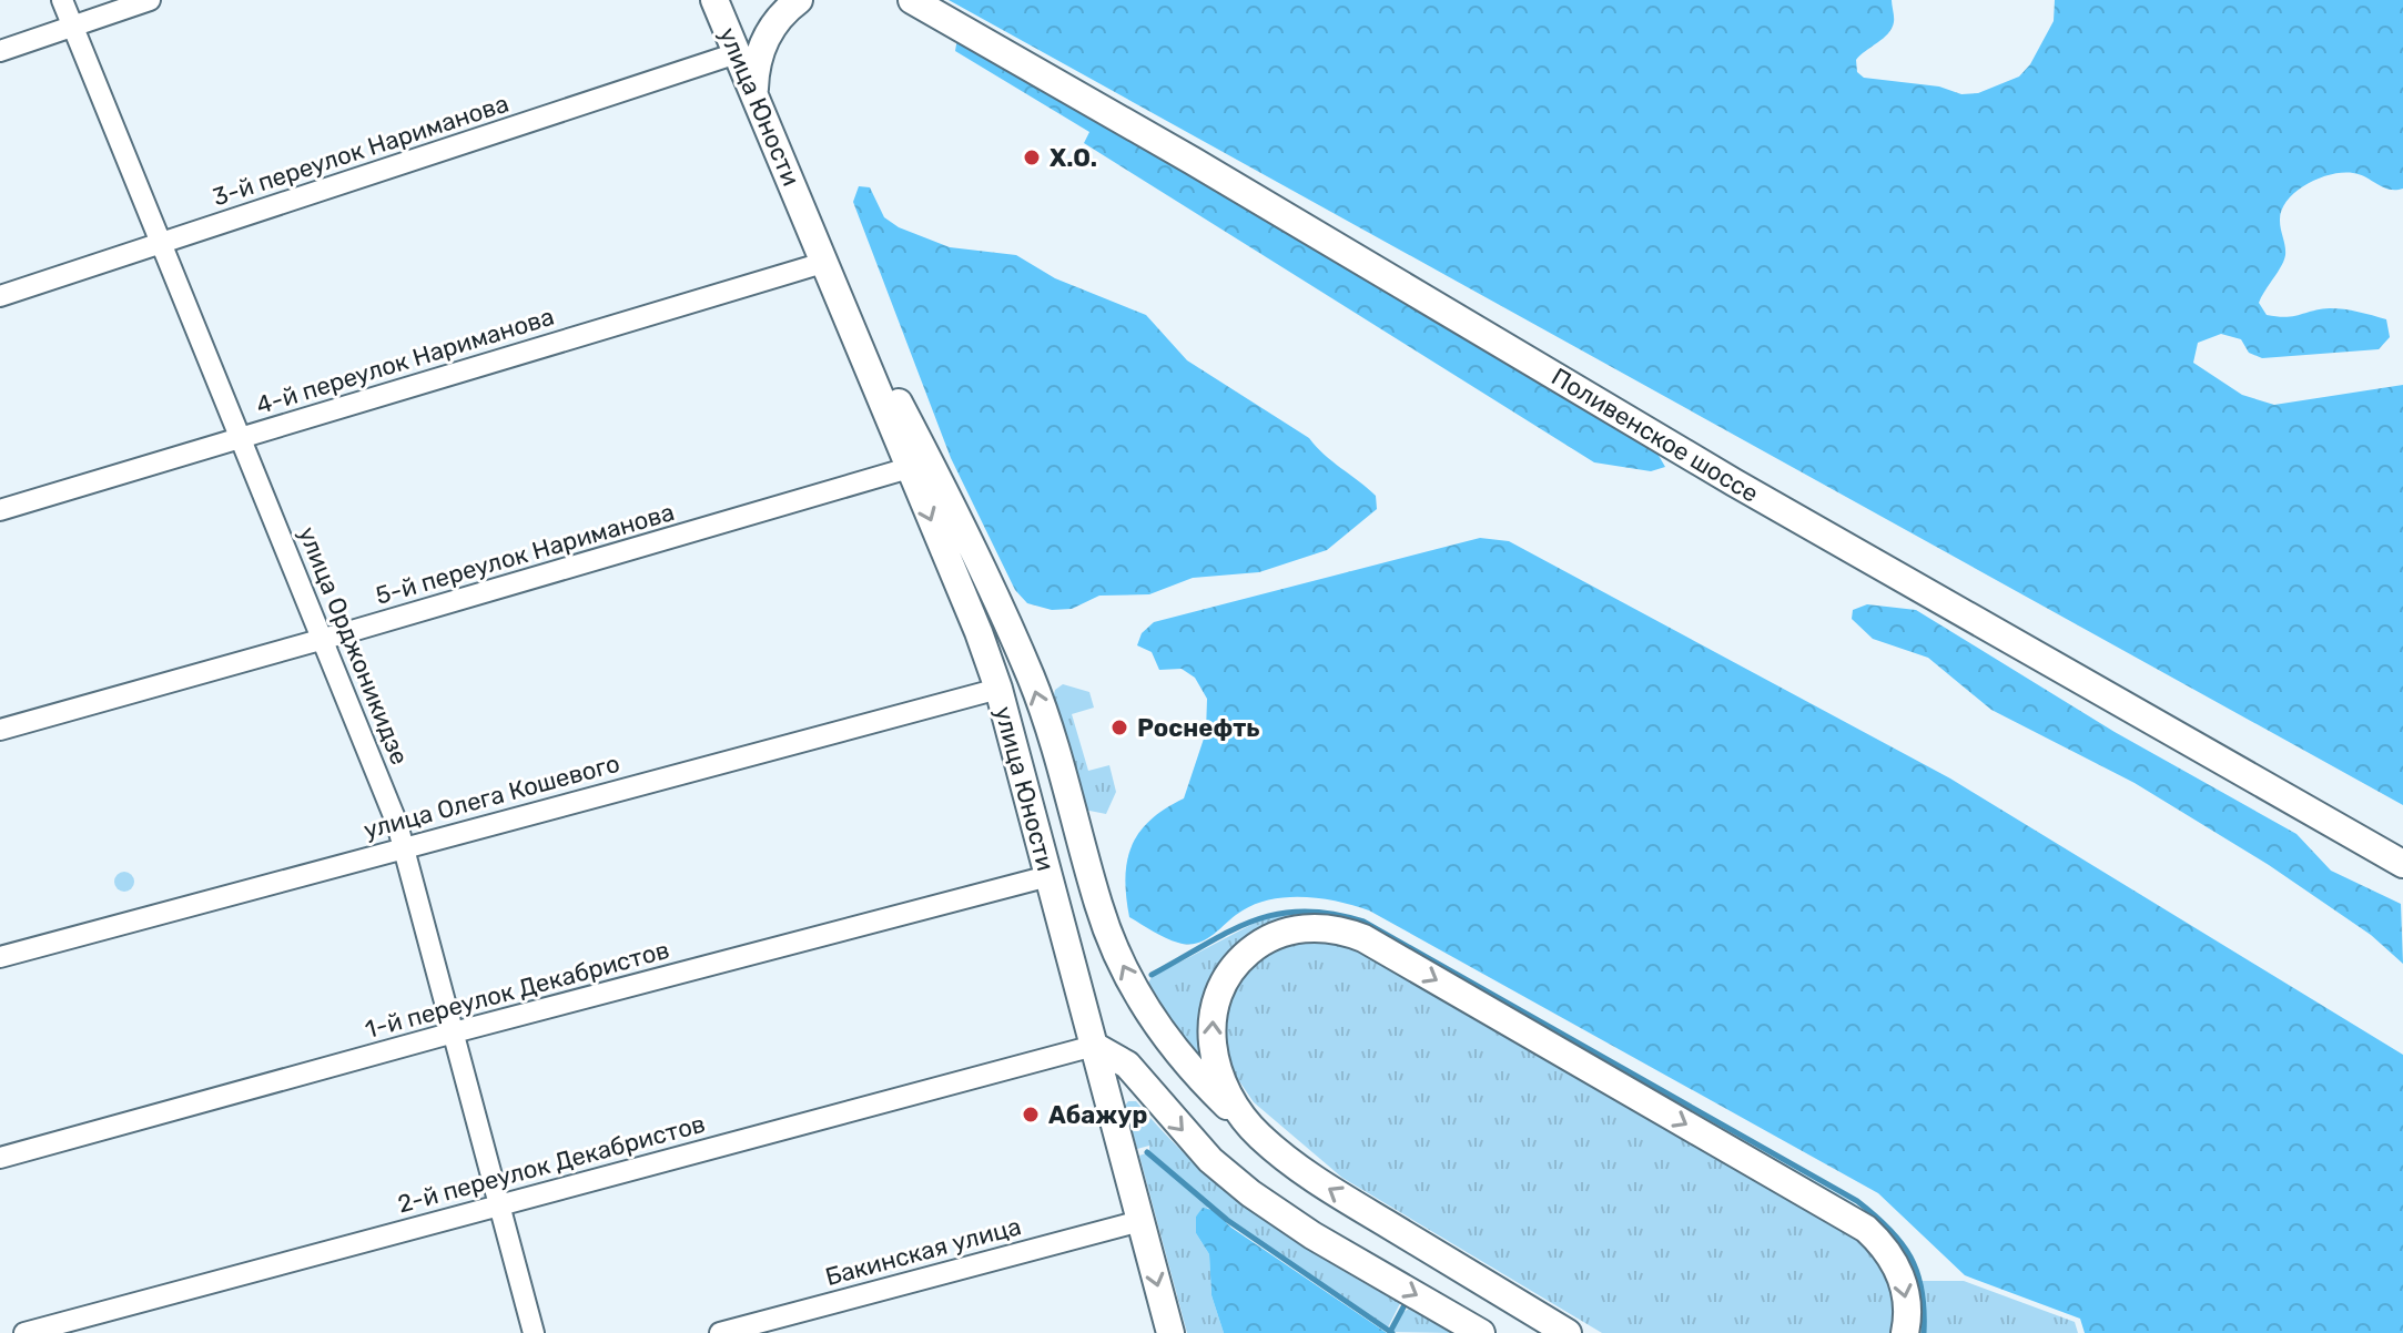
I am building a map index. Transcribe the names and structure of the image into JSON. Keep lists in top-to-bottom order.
{
  "streets": {
    "main road": ["улица Юности", "Поливенское шоссе"],
    "street": [
      "3-й переулок Нариманова",
      "4-й переулок Нариманова",
      "5-й переулок Нариманова",
      "улица Орджоникидзе",
      "улица Олега Кошевого",
      "1-й переулок Декабристов",
      "2-й переулок Декабристов",
      "Бакинская улица"
    ]
  },
  "crossings": [
    ["улица Юности", "3-й переулок Нариманова"],
    ["улица Юности", "4-й переулок Нариманова"],
    ["улица Юности", "5-й переулок Нариманова"],
    ["улица Юности", "улица Олега Кошевого"],
    ["улица Юности", "1-й переулок Декабристов"],
    ["улица Юности", "2-й переулок Декабристов"],
    ["улица Юности", "Бакинская улица"],
    ["3-й переулок Нариманова", "улица Орджоникидзе"],
    ["4-й переулок Нариманова", "улица Орджоникидзе"],
    ["5-й переулок Нариманова", "улица Орджоникидзе"],
    ["улица Орджоникидзе", "улица Олега Кошевого"],
    ["улица Орджоникидзе", "1-й переулок Декабристов"],
    ["улица Орджоникидзе", "2-й переулок Декабристов"]
  ],
  "places": ["Х.О.", "Роснефть", "Абажур"]
}
